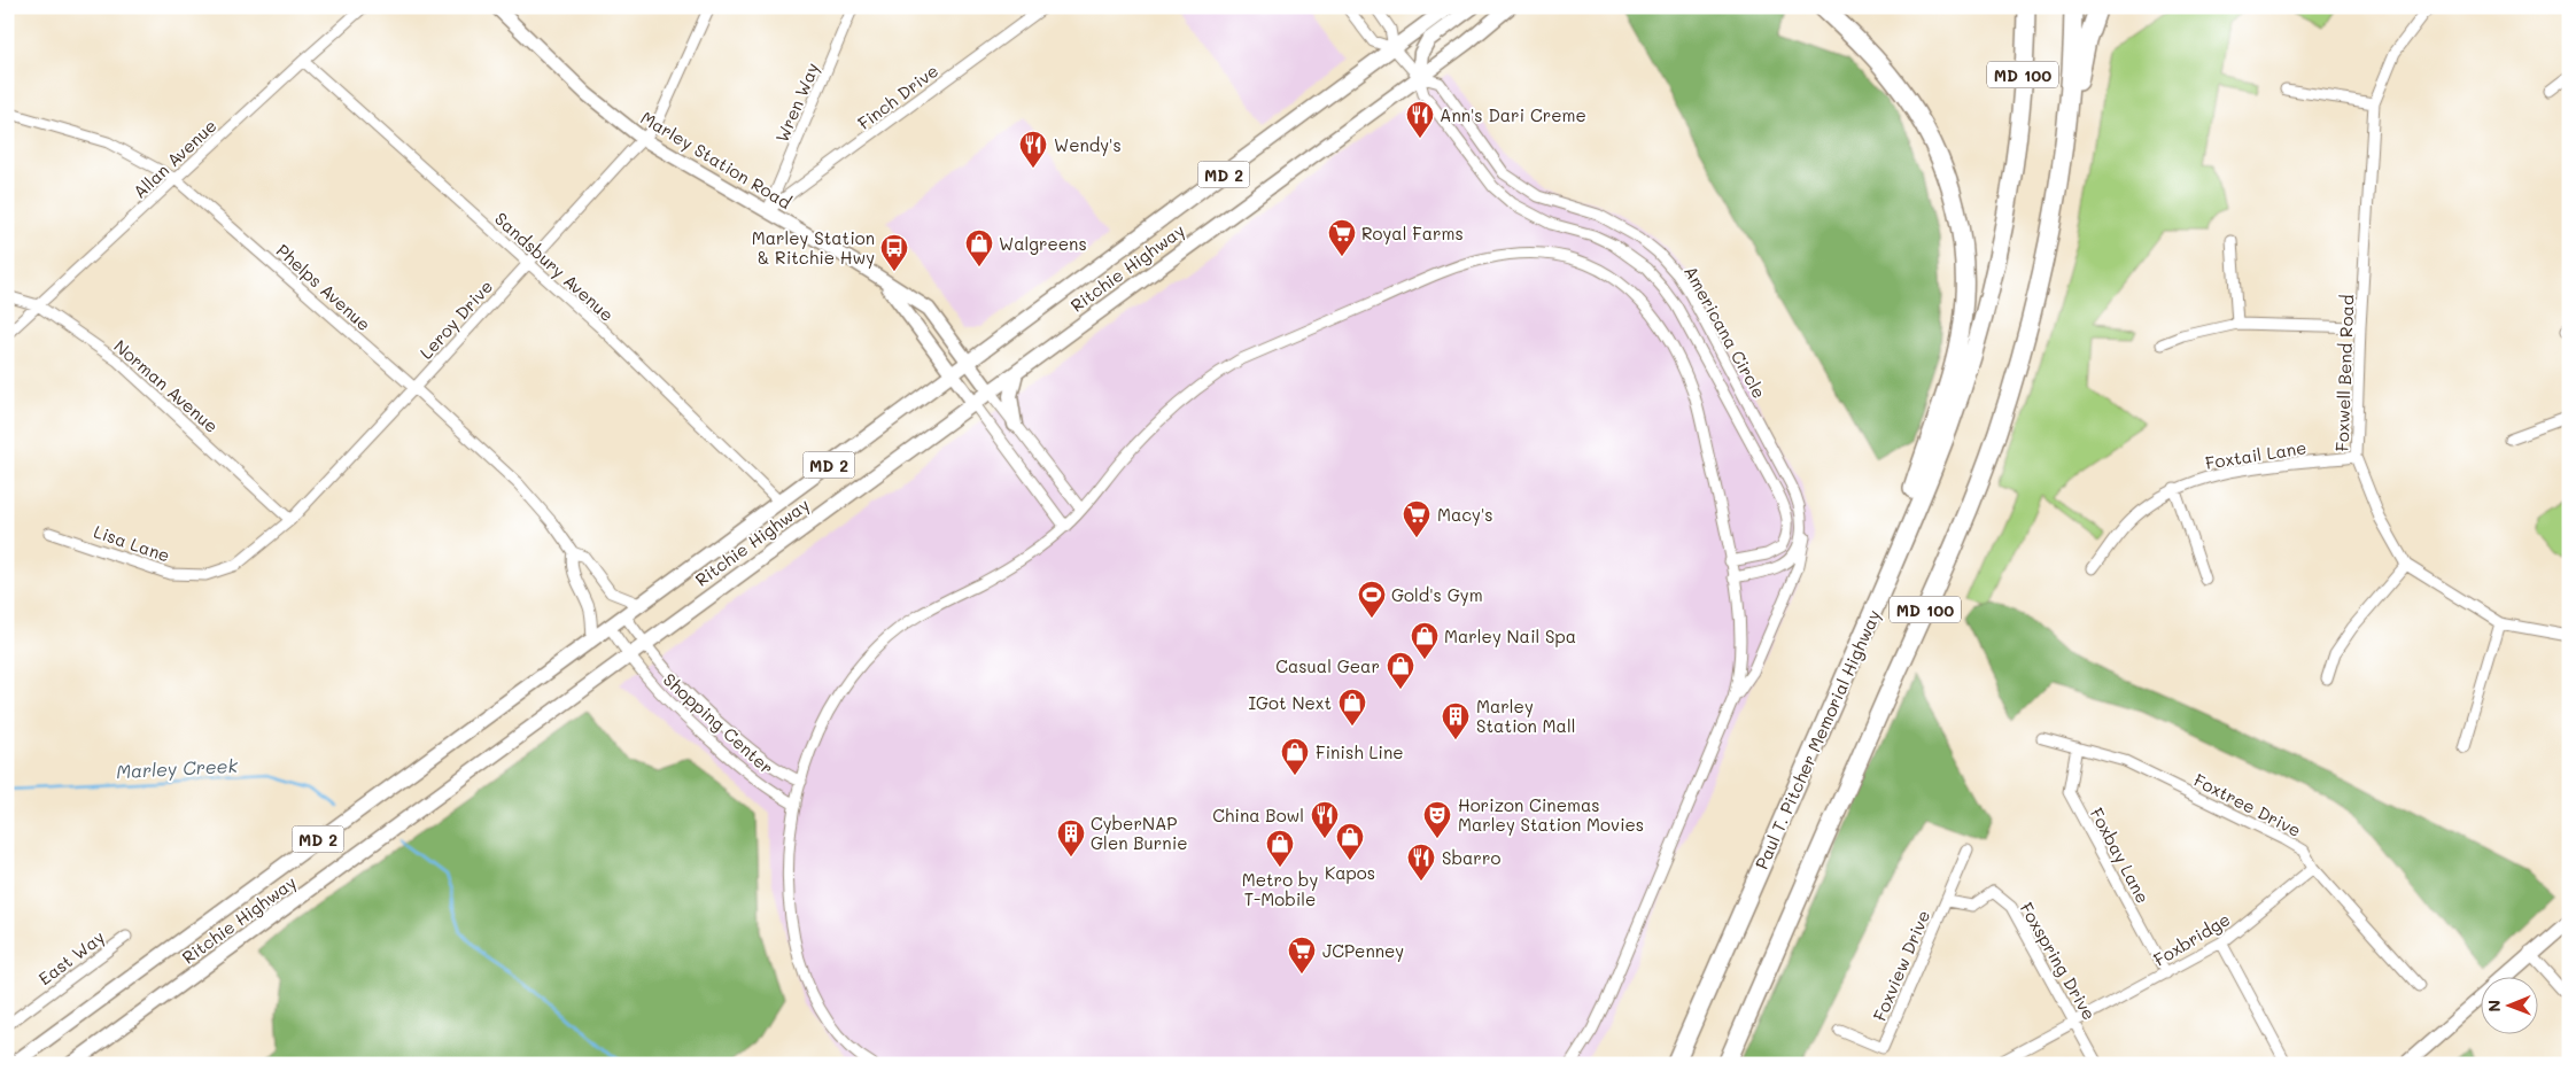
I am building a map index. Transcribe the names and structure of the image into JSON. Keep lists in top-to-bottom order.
{
  "streets": {
    "highway": ["MD 100", "Paul T. Pitcher Memorial Highway"],
    "main road": ["Marley Station Road", "MD 2", "Ritchie Highway"],
    "street": [
      "Finch Drive",
      "Wren Way",
      "Allan Avenue",
      "Sandsbury Avenue",
      "Phelps Avenue",
      "Leroy Drive",
      "Americana Circle",
      "Foxwell Bend Road",
      "Norman Avenue",
      "Foxtail Lane",
      "Lisa Lane",
      "Shopping Center",
      "Foxtree Drive",
      "Foxbay Lane",
      "Foxbridge",
      "East Way",
      "Foxspring Drive",
      "Foxview Drive"
    ]
  },
  "crossings": [
    ["Finch Drive", "Wren Way"],
    ["Finch Drive", "Marley Station Road"],
    ["Wren Way", "Marley Station Road"],
    ["Allan Avenue", "Sandsbury Avenue"],
    ["Allan Avenue", "Phelps Avenue"],
    ["Allan Avenue", "Norman Avenue"],
    ["Marley Station Road", "Ritchie Highway"],
    ["Marley Station Road", "Leroy Drive"],
    ["Sandsbury Avenue", "Ritchie Highway"],
    ["Sandsbury Avenue", "Leroy Drive"],
    ["Ritchie Highway", "Phelps Avenue"],
    ["Ritchie Highway", "Americana Circle"],
    ["Ritchie Highway", "Shopping Center"],
    ["Phelps Avenue", "Leroy Drive"],
    ["Leroy Drive", "Norman Avenue"],
    ["Leroy Drive", "Lisa Lane"],
    ["Foxwell Bend Road", "Foxtail Lane"],
    ["Norman Avenue", "Lisa Lane"],
    ["Foxtree Drive", "Foxbay Lane"],
    ["Foxtree Drive", "Foxbridge"],
    ["Foxbay Lane", "Foxbridge"],
    ["Foxbridge", "Foxspring Drive"],
    ["Foxspring Drive", "Foxview Drive"]
  ],
  "water": ["Marley Creek"],
  "places": {
    "restaurant": [
      "Ann's Dari Creme",
      "Wendy's",
      "China Bowl",
      "Sbarro"
    ],
    "supermarket": ["Royal Farms", "Macy's", "JCPenney"],
    "shop": [
      "Walgreens",
      "Marley Nail Spa",
      "Casual Gear",
      "IGot Next",
      "Finish Line",
      "Kapos",
      "Metro by T-Mobile"
    ],
    "bus stop": ["Marley Station & Ritchie Hwy"],
    "sports": ["Gold's Gym"],
    "building": ["Marley Station Mall", "CyberNAP Glen Burnie"],
    "theatre": ["Horizon Cinemas Marley Station Movies"]
  },
  "north": "left"
}
